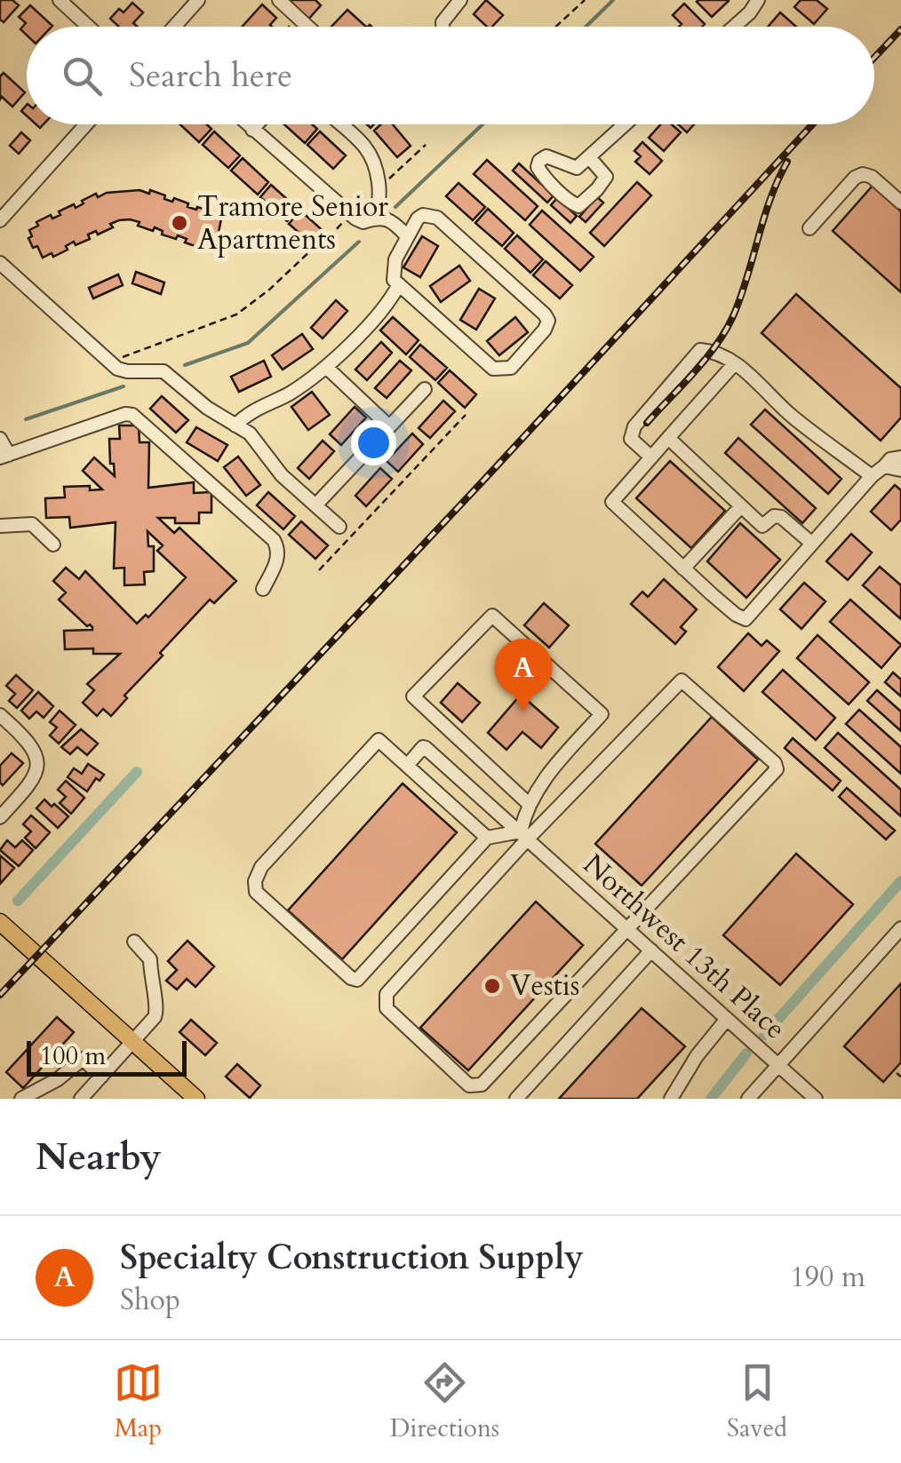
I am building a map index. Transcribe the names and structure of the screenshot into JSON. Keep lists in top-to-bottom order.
{
  "streets": {
    "street": ["Northwest 13th Place"]
  },
  "places": ["Tramore Senior Apartments", "Vestis"],
  "scale_bar": "100 m",
  "page": {
    "search": "Search here",
    "pins": "A",
    "scale": "100 m",
    "heading": "Nearby",
    "list": [
      {
        "mark": "A",
        "name": "Specialty Construction Supply",
        "note": "Shop",
        "value": "190 m"
      }
    ],
    "nav": ["Map", "Directions", "Saved"]
  }
}
